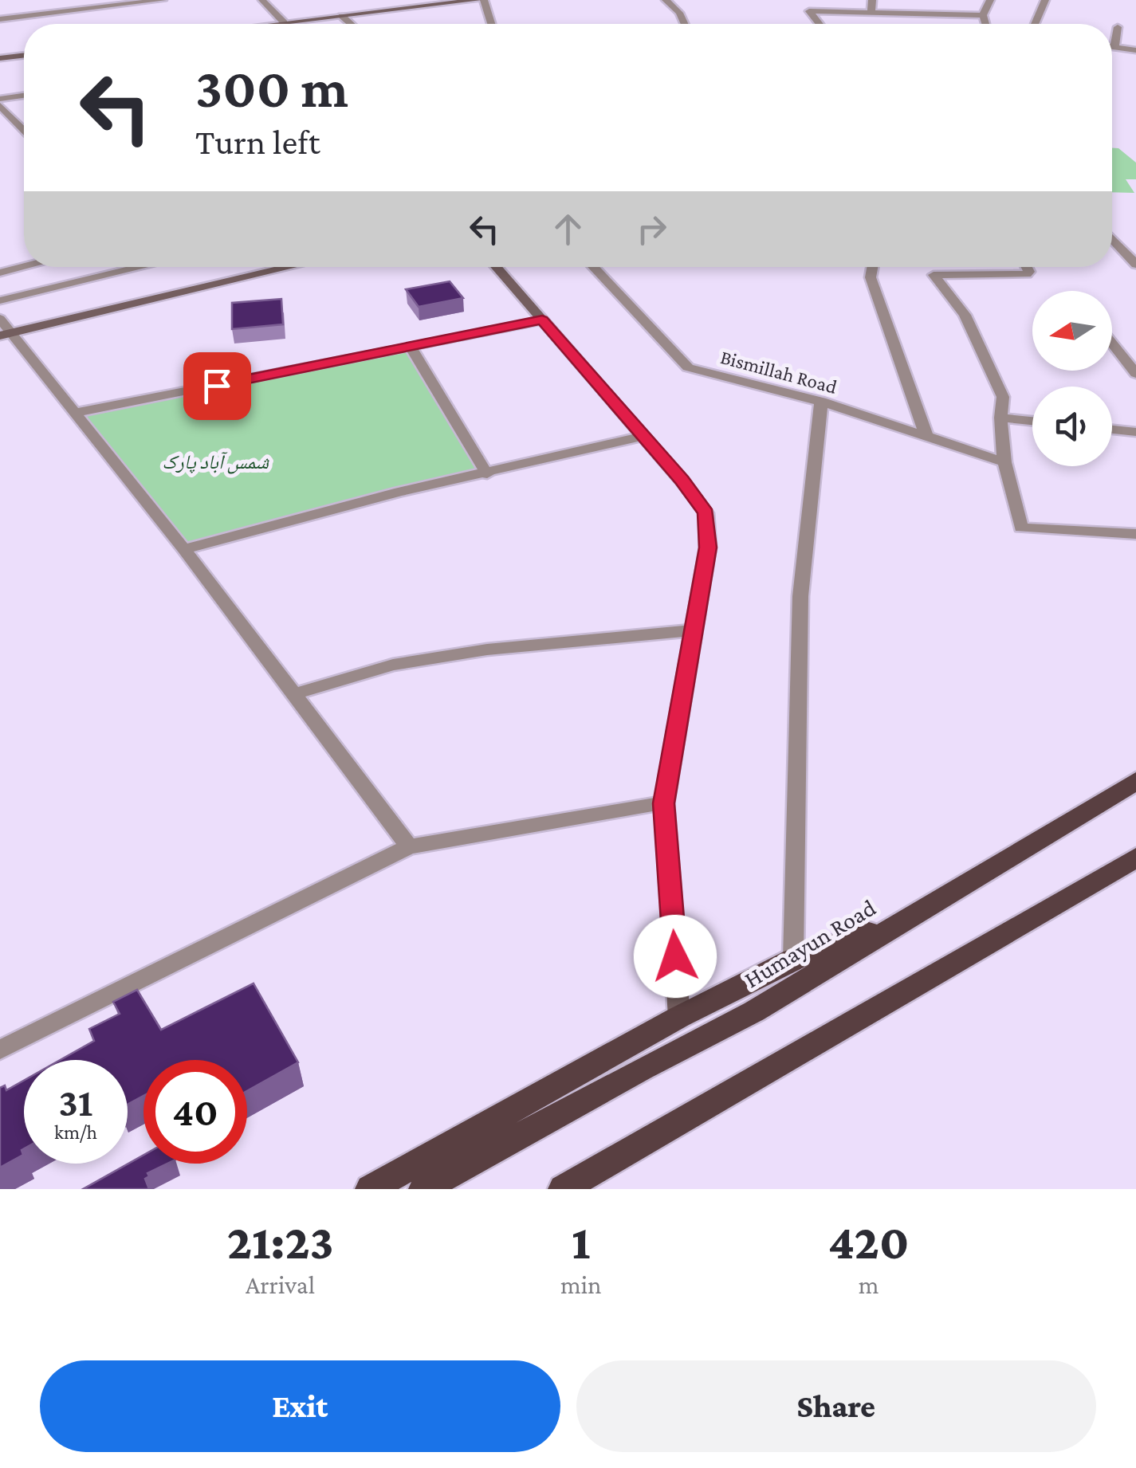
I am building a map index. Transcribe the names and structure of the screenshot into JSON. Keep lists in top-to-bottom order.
{
  "streets": {
    "main road": ["Humayun Road"],
    "street": ["Bismillah Road"]
  },
  "parks": ["شمس آباد پارک"],
  "north": "left",
  "page": {
    "turn": ["300 m", "Turn left"],
    "speed": "31 km/h",
    "limit": "40",
    "eta": [
      "21:23",
      "Arrival",
      "1",
      "min",
      "420",
      "m"
    ],
    "buttons": ["Exit", "Share"]
  }
}
